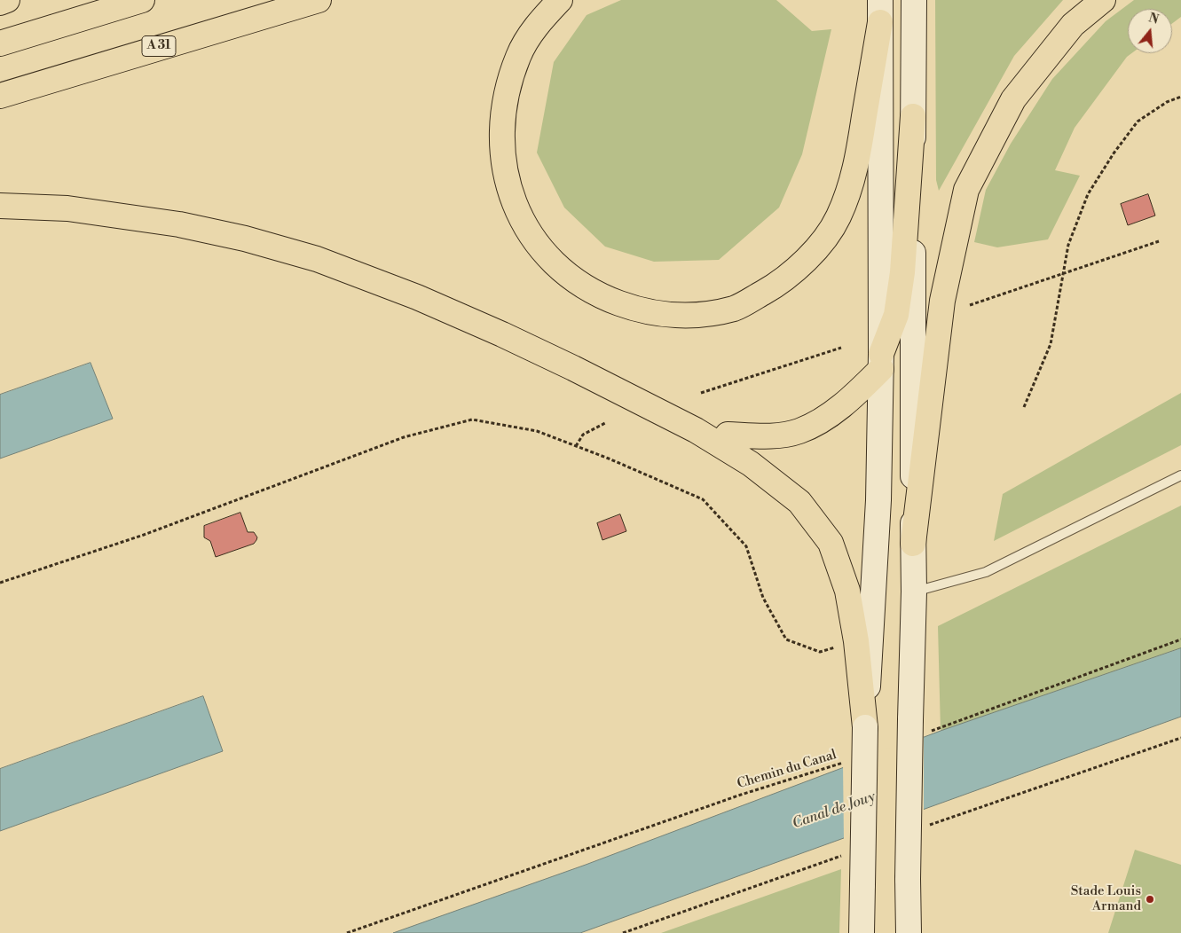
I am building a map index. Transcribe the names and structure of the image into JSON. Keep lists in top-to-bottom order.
{
  "streets": {
    "highway": ["A 31"],
    "path": ["Chemin du Canal"]
  },
  "water": ["Canal de Jouy"],
  "places": ["Stade Louis Armand"],
  "north": "top"
}
